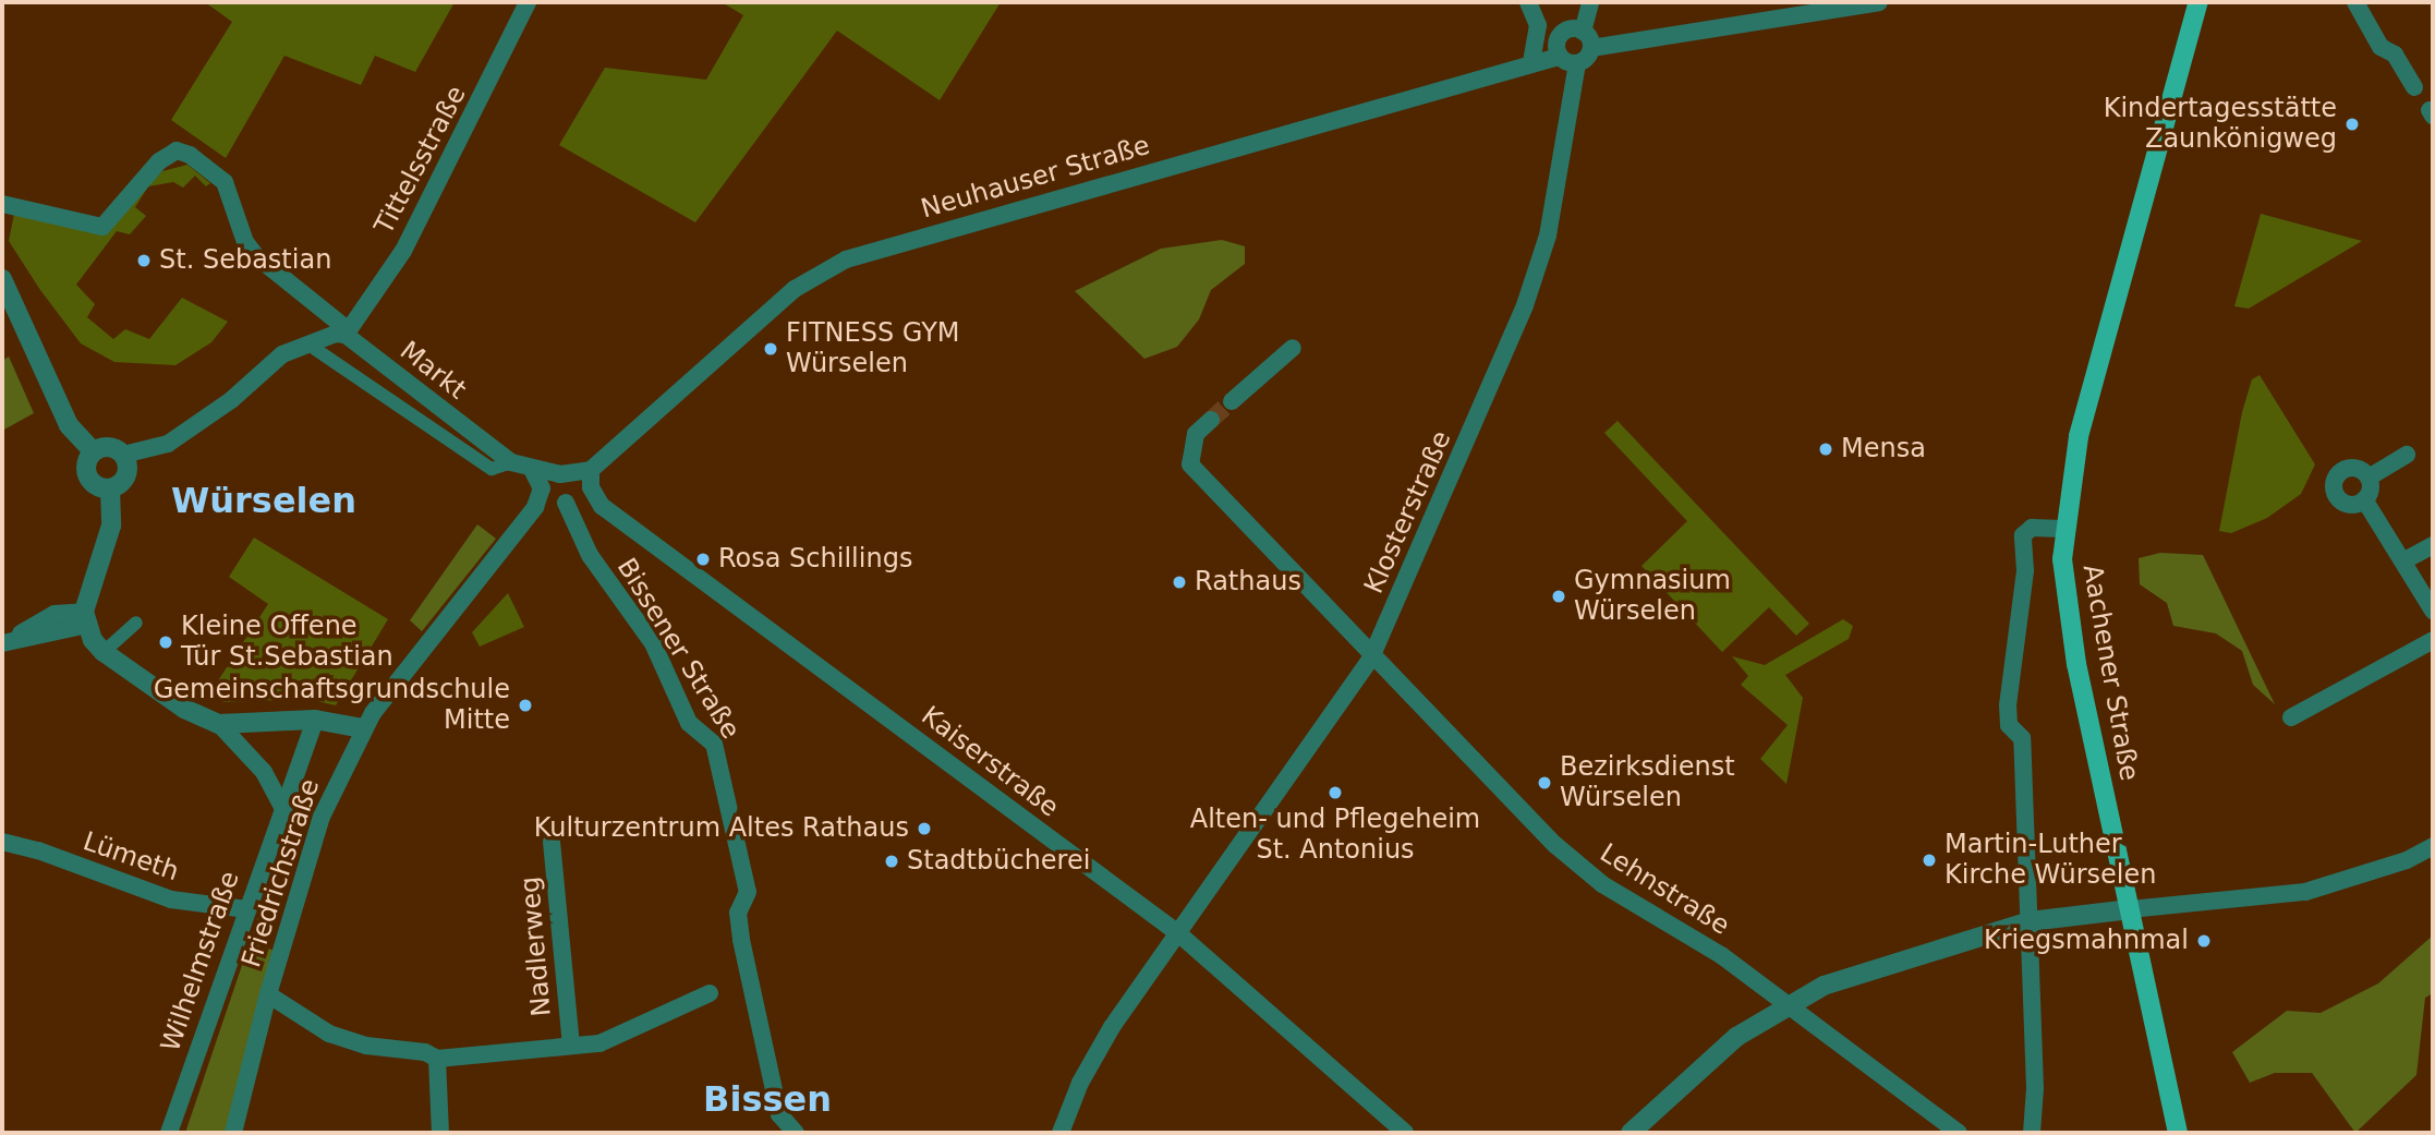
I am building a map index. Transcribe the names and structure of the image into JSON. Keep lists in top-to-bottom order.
{
  "streets": {
    "main road": ["Aachener Straße"],
    "street": [
      "Tittelsstraße",
      "Neuhauser Straße",
      "Markt",
      "Klosterstraße",
      "Bissener Straße",
      "Kaiserstraße",
      "Lümeth",
      "Friedrichstraße",
      "Lehnstraße",
      "Nadlerweg",
      "Wilhelmstraße"
    ]
  },
  "crossings": [
    ["Tittelsstraße", "Markt"],
    ["Neuhauser Straße", "Markt"],
    ["Neuhauser Straße", "Klosterstraße"],
    ["Klosterstraße", "Kaiserstraße"],
    ["Klosterstraße", "Lehnstraße"],
    ["Lümeth", "Wilhelmstraße"],
    ["Friedrichstraße", "Nadlerweg"]
  ],
  "districts": ["Würselen", "Bissen"],
  "places": [
    "Kindertagesstätte Zaunkönigweg",
    "St. Sebastian",
    "FITNESS GYM Würselen",
    "Mensa",
    "Rosa Schillings",
    "Rathaus",
    "Gymnasium Würselen",
    "Kleine Offene Tür St.Sebastian",
    "Gemeinschaftsgrundschule Mitte",
    "Bezirksdienst Würselen",
    "Alten- und Pflegeheim St. Antonius",
    "Kulturzentrum Altes Rathaus",
    "Martin-Luther Kirche Würselen",
    "Stadtbücherei",
    "Kriegsmahnmal"
  ]
}
